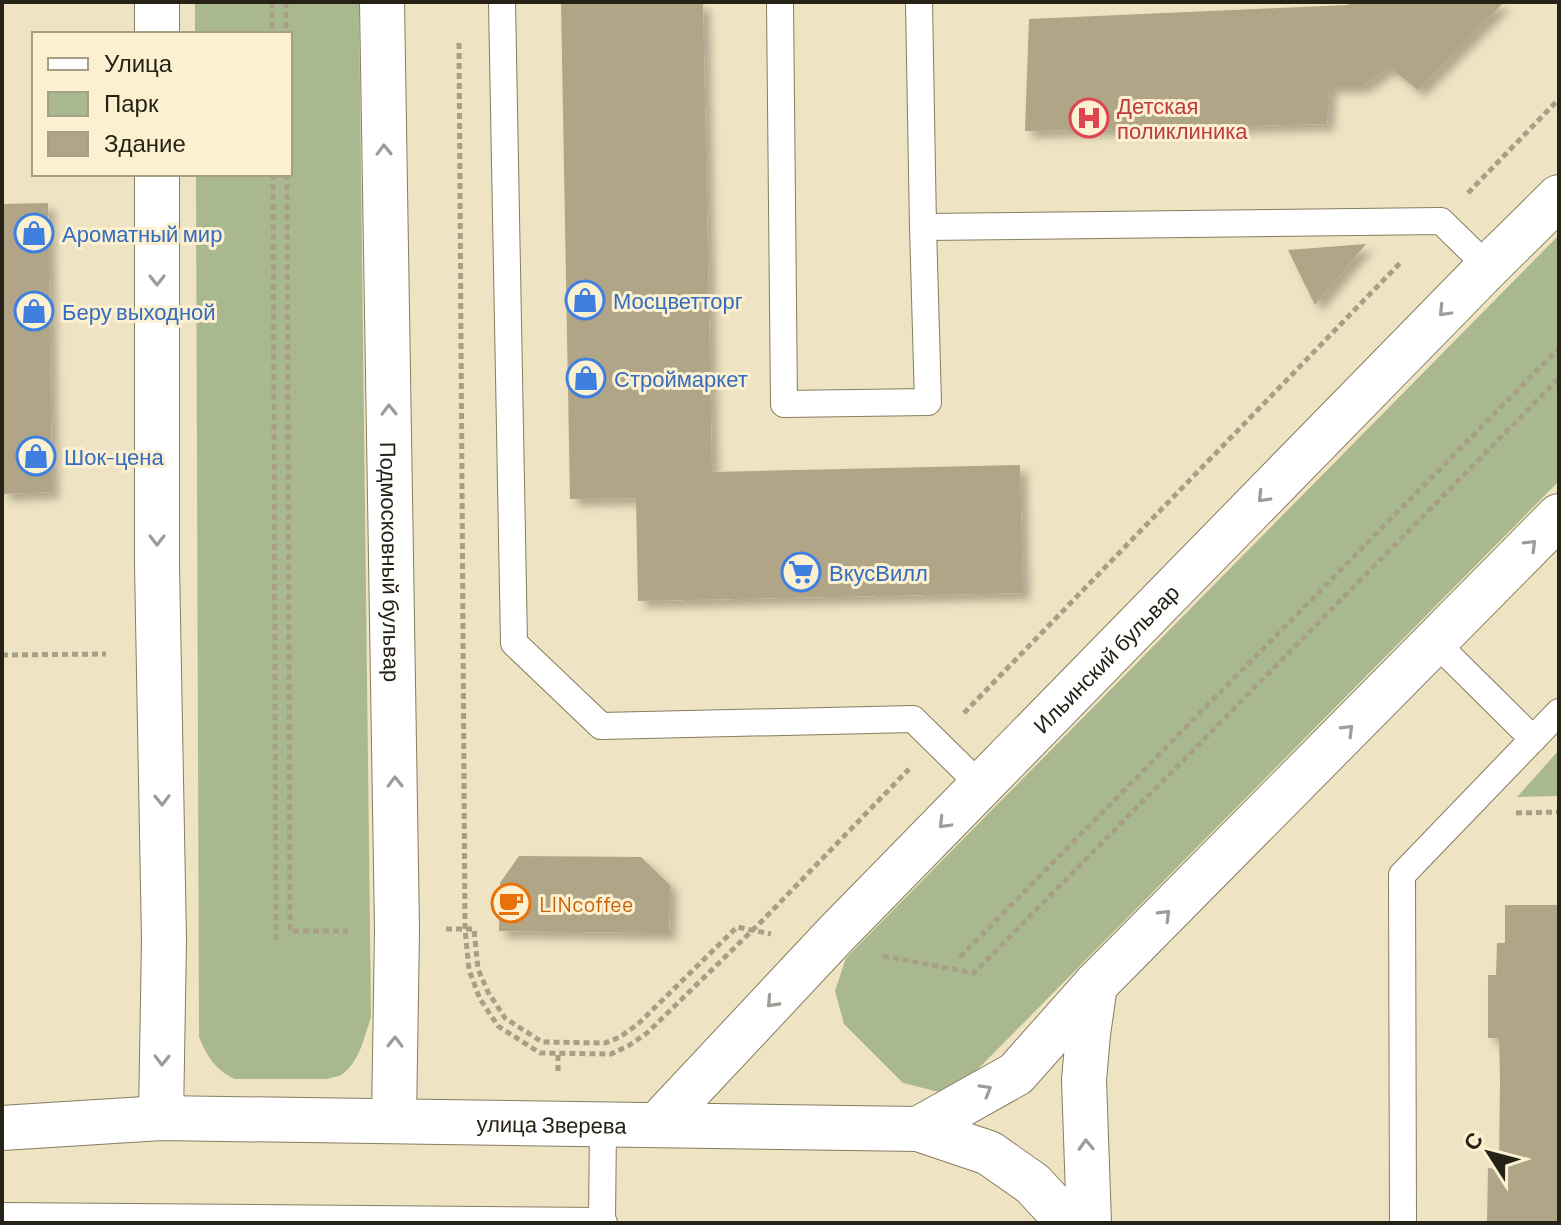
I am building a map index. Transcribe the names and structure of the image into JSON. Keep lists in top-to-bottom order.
{
  "streets": {
    "street": ["Подмосковный бульвар", "Ильинский бульвар", "улица Зверева"]
  },
  "crossings": [
    ["Подмосковный бульвар", "улица Зверева"],
    ["Ильинский бульвар", "улица Зверева"]
  ],
  "places": {
    "hospital": ["Детская поликлиника"],
    "shop": [
      "Ароматный мир",
      "Мосцветторг",
      "Беру выходной",
      "Строймаркет",
      "Шок-цена"
    ],
    "supermarket": ["ВкусВилл"],
    "cafe": ["LINcoffee"]
  },
  "legend": ["Улица", "Парк", "Здание"],
  "north": "top left"
}
